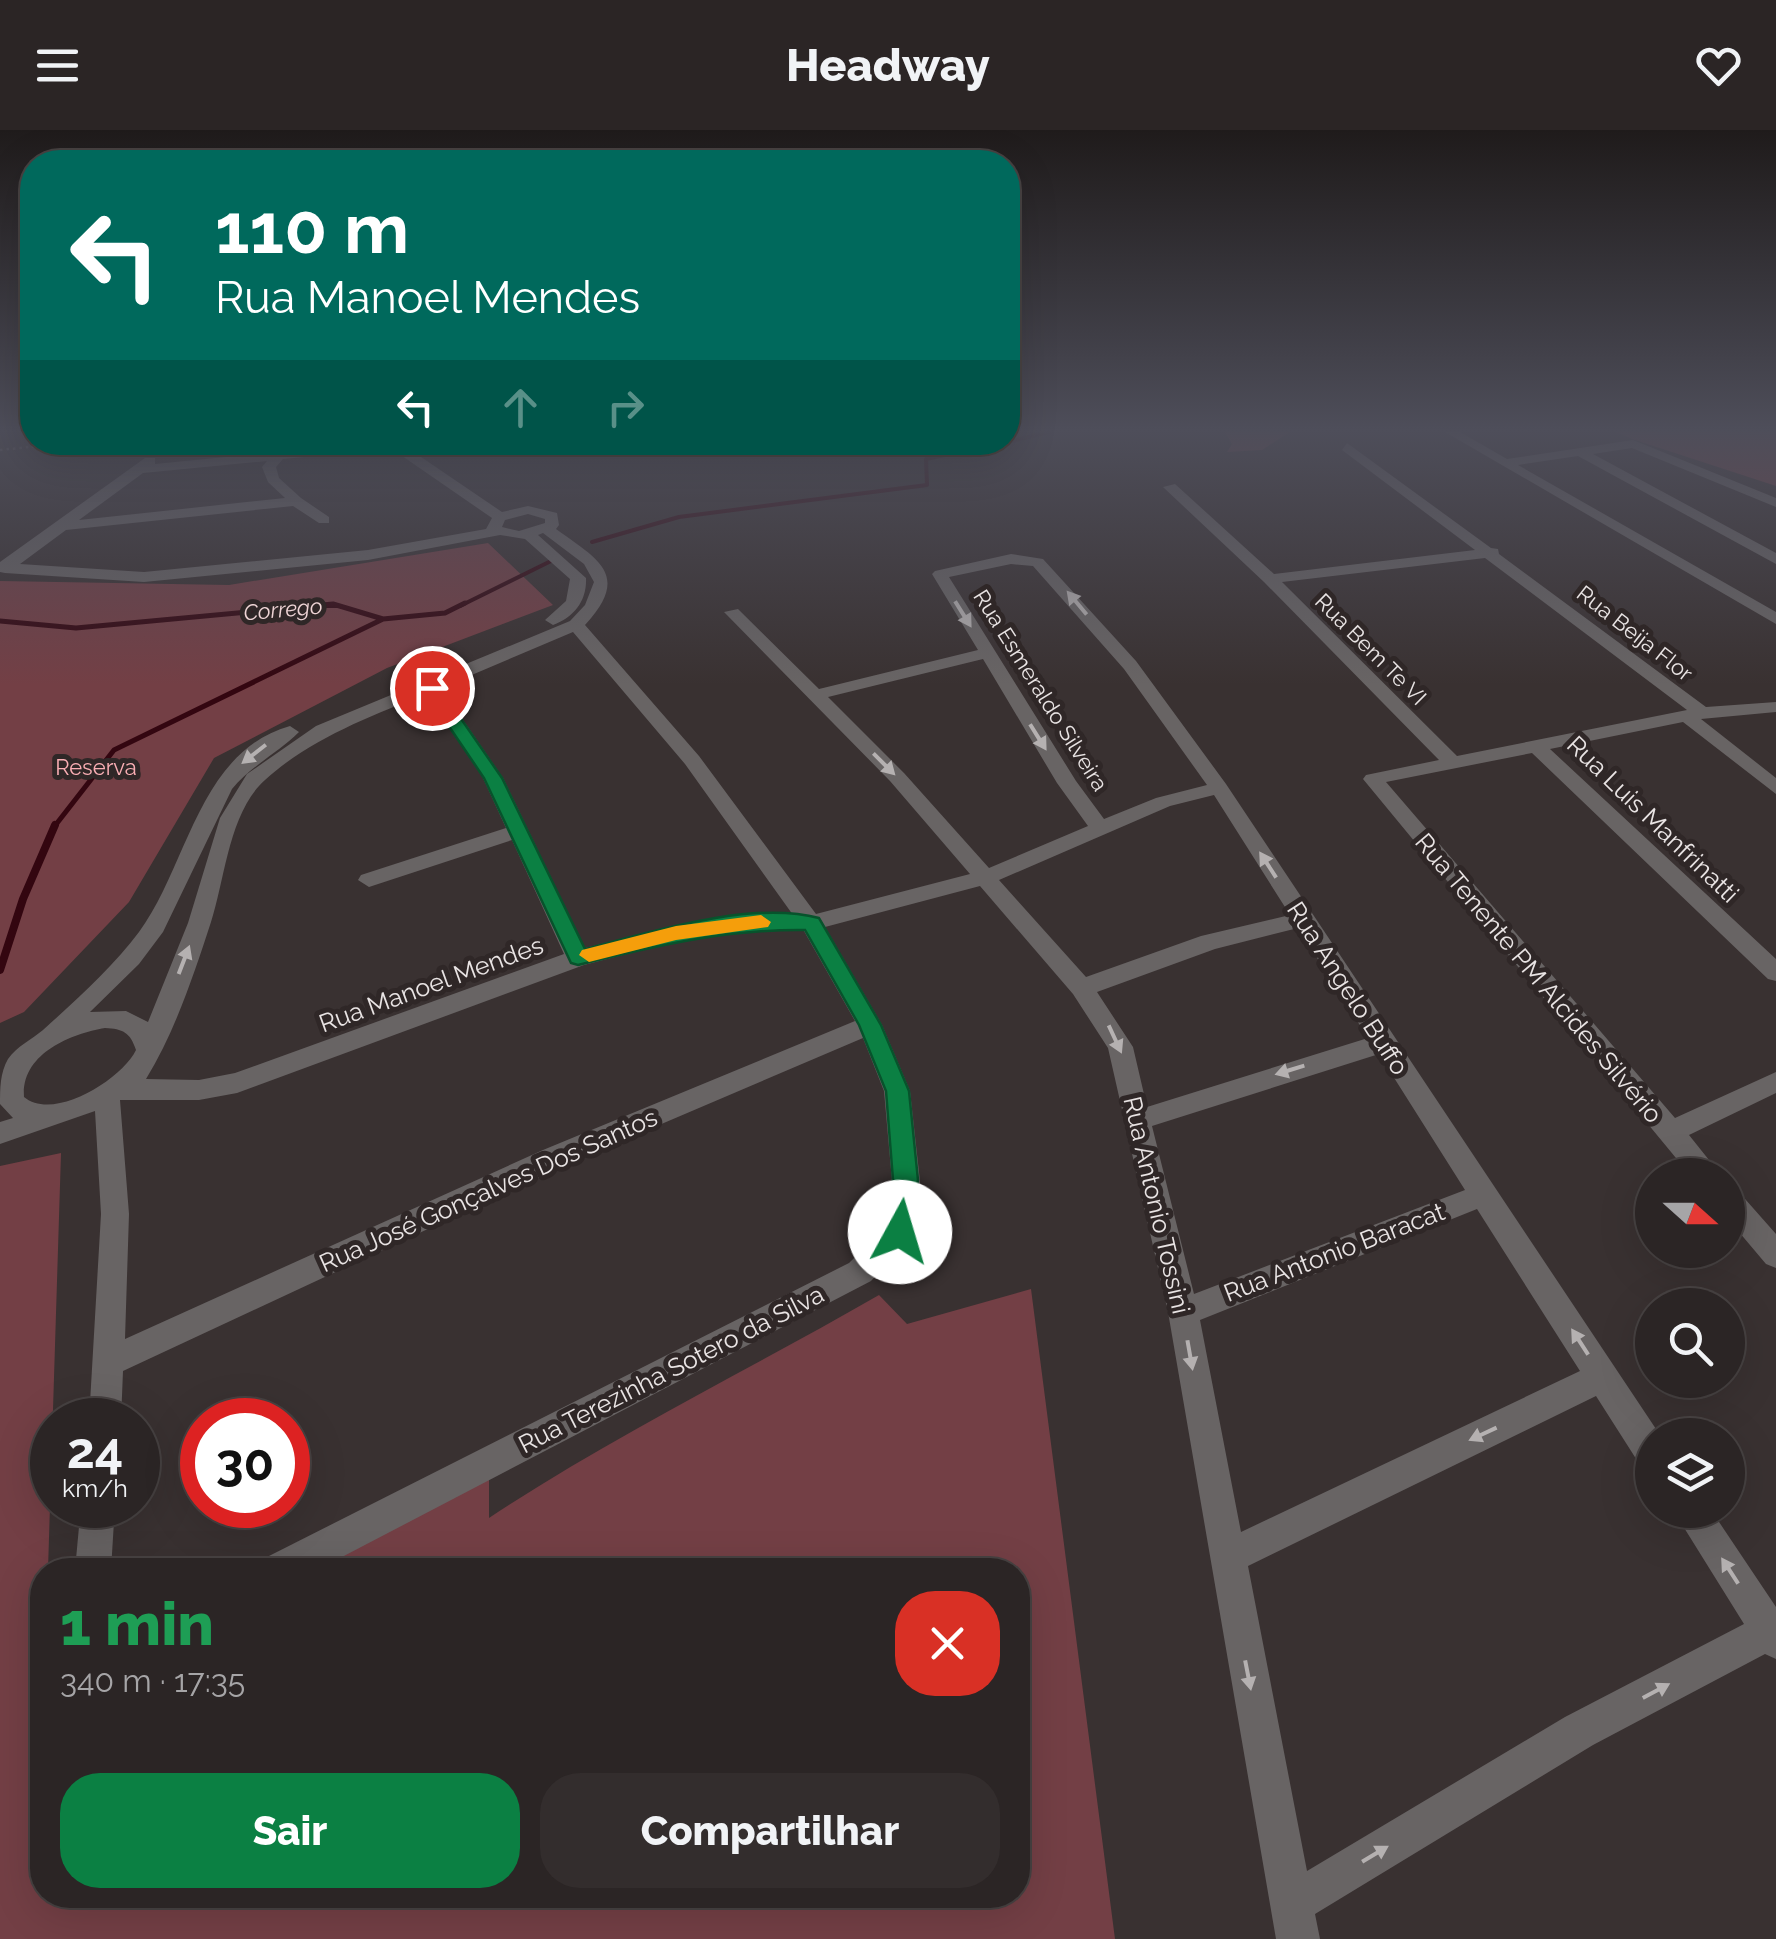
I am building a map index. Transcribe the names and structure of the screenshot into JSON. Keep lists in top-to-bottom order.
{
  "streets": {
    "street": [
      "Rua Beija Flor",
      "Rua Bem Te VI",
      "Rua Esmeraldo Silveira",
      "Rua Luis Manfrinatti",
      "Rua Tenente PM Alcides Silvério",
      "Rua Manoel Mendes",
      "Rua Angelo Buffo",
      "Rua José Gonçalves Dos Santos",
      "Rua Antonio Tossini",
      "Rua Antonio Baracat",
      "Rua Terezinha Sotero da Silva"
    ]
  },
  "crossings": [
    ["Rua Bem Te VI", "Rua Tenente PM Alcides Silvério"],
    ["Rua Esmeraldo Silveira", "Rua Manoel Mendes"],
    ["Rua Esmeraldo Silveira", "Rua Angelo Buffo"],
    ["Rua Manoel Mendes", "Rua Angelo Buffo"],
    ["Rua Manoel Mendes", "Rua Antonio Tossini"],
    ["Rua Manoel Mendes", "Rua Terezinha Sotero da Silva"],
    ["Rua Angelo Buffo", "Rua Antonio Baracat"],
    ["Rua José Gonçalves Dos Santos", "Rua Terezinha Sotero da Silva"],
    ["Rua Antonio Tossini", "Rua Antonio Baracat"]
  ],
  "one_way": ["Rua Esmeraldo Silveira", "Rua Angelo Buffo", "Rua Antonio Tossini"],
  "water": ["Corrego"],
  "parks": ["Reserva"],
  "north": "right",
  "page": {
    "header": "Headway",
    "turn": ["110 m", "Rua Manoel Mendes"],
    "speed": "24 km/h",
    "limit": "30",
    "heading": ["1 min", "340 m · 17:35"],
    "buttons": ["Sair", "Compartilhar"]
  }
}
